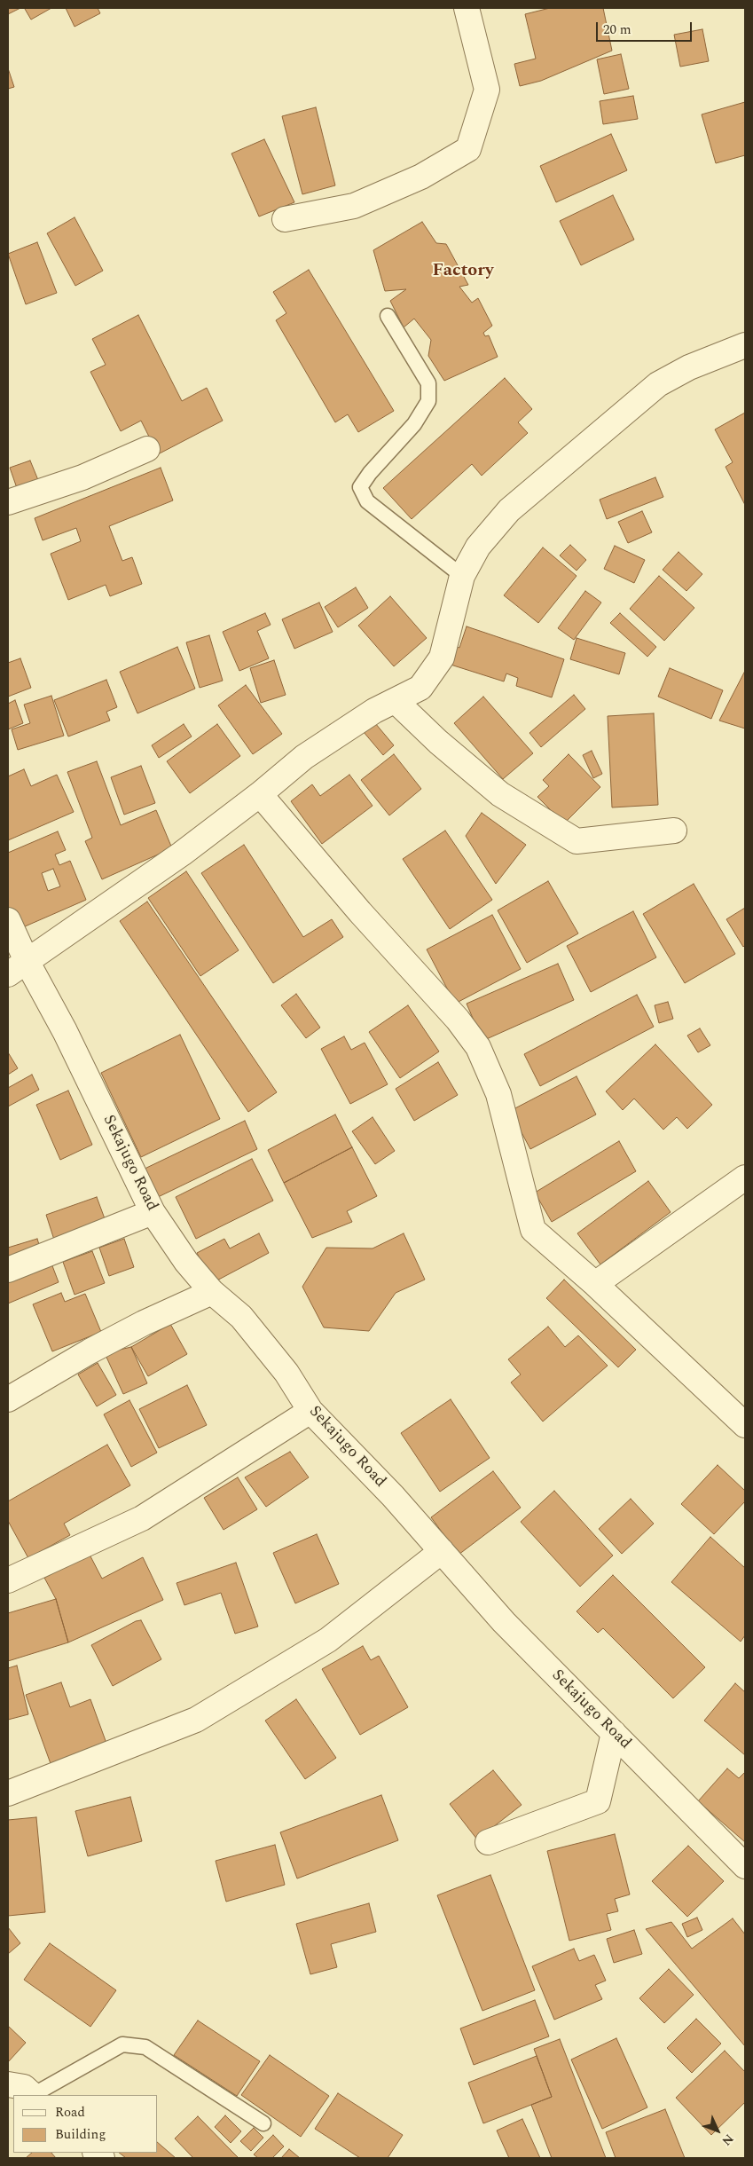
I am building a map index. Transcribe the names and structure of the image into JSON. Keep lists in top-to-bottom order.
{
  "streets": {
    "street": ["Sekajugo Road"]
  },
  "districts": ["Factory"],
  "legend": ["Road", "Building"],
  "scale_bar": "20 m",
  "north": "bottom right"
}
